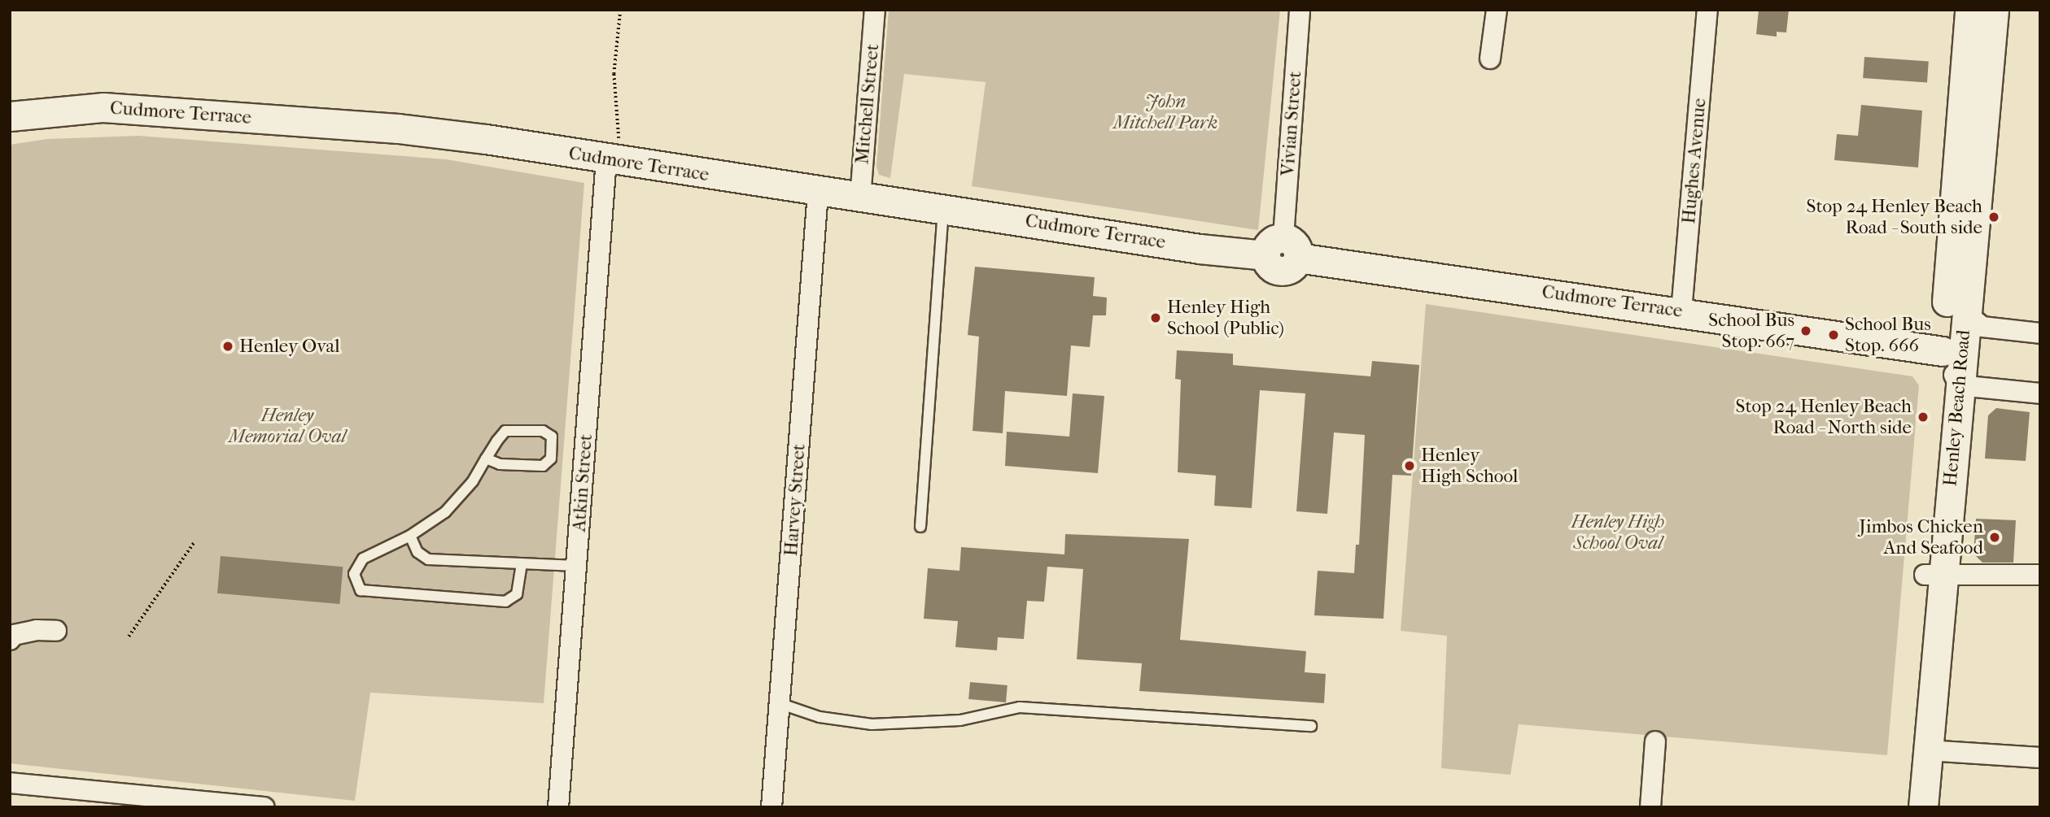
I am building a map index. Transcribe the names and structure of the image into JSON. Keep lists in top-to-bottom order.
{
  "streets": {
    "street": [
      "Mitchell Street",
      "Cudmore Terrace",
      "Vivian Street",
      "Hughes Avenue",
      "Henley Beach Road",
      "Atkin Street",
      "Harvey Street"
    ]
  },
  "crossings": [
    ["Mitchell Street", "Cudmore Terrace"],
    ["Cudmore Terrace", "Vivian Street"],
    ["Cudmore Terrace", "Hughes Avenue"],
    ["Cudmore Terrace", "Henley Beach Road"],
    ["Cudmore Terrace", "Atkin Street"],
    ["Cudmore Terrace", "Harvey Street"]
  ],
  "parks": ["John Mitchell Park", "Henley Memorial Oval", "Henley High School Oval"],
  "places": [
    "Stop 24 Henley Beach Road - South side",
    "Henley High School (Public)",
    "School Bus Stop. 667",
    "School Bus Stop. 666",
    "Henley Oval",
    "Stop 24 Henley Beach Road - North side",
    "Henley High School",
    "Jimbos Chicken And Seafood"
  ]
}
